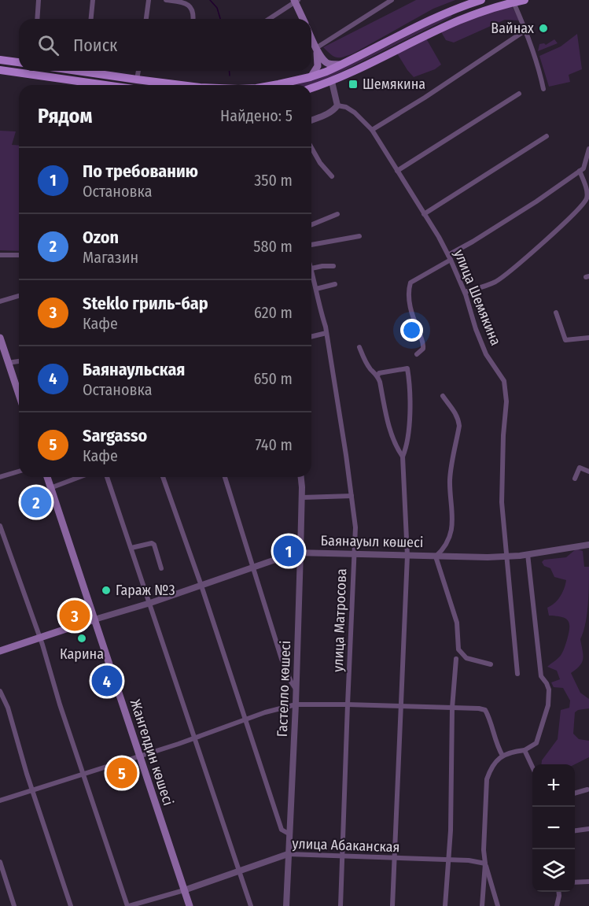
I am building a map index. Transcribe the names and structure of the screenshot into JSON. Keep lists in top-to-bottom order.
{
  "streets": {
    "main road": ["Баянауыл көшесі", "Жангелдин көшесі"],
    "street": [
      "улица Шемякина",
      "улица Матросова",
      "Гастелло көшесі",
      "улица Абаканская"
    ]
  },
  "crossings": [
    ["улица Шемякина", "Баянауыл көшесі"],
    ["Баянауыл көшесі", "улица Матросова"],
    ["Баянауыл көшесі", "Гастелло көшесі"],
    ["Баянауыл көшесі", "Жангелдин көшесі"],
    ["улица Матросова", "улица Абаканская"],
    ["Гастелло көшесі", "улица Абаканская"],
    ["Жангелдин көшесі", "улица Абаканская"]
  ],
  "places": {
    "other": ["Вайнах", "Гараж №3", "Карина"],
    "transit": ["Шемякина"]
  },
  "page": {
    "search": "Поиск",
    "heading": ["Рядом", "Найдено: 5"],
    "list": [
      {
        "mark": "1",
        "name": "По требованию",
        "note": "Остановка",
        "value": "350 m"
      },
      {
        "mark": "2",
        "name": "Ozon",
        "note": "Магазин",
        "value": "580 m"
      },
      {
        "mark": "3",
        "name": "Steklo гриль-бар",
        "note": "Кафе",
        "value": "620 m"
      },
      {
        "mark": "4",
        "name": "Баянаульская",
        "note": "Остановка",
        "value": "650 m"
      },
      {
        "mark": "5",
        "name": "Sargasso",
        "note": "Кафе",
        "value": "740 m"
      }
    ],
    "pins": [
      "2",
      "1",
      "3",
      "4",
      "5"
    ],
    "map_buttons": ["+", "−"]
  }
}
